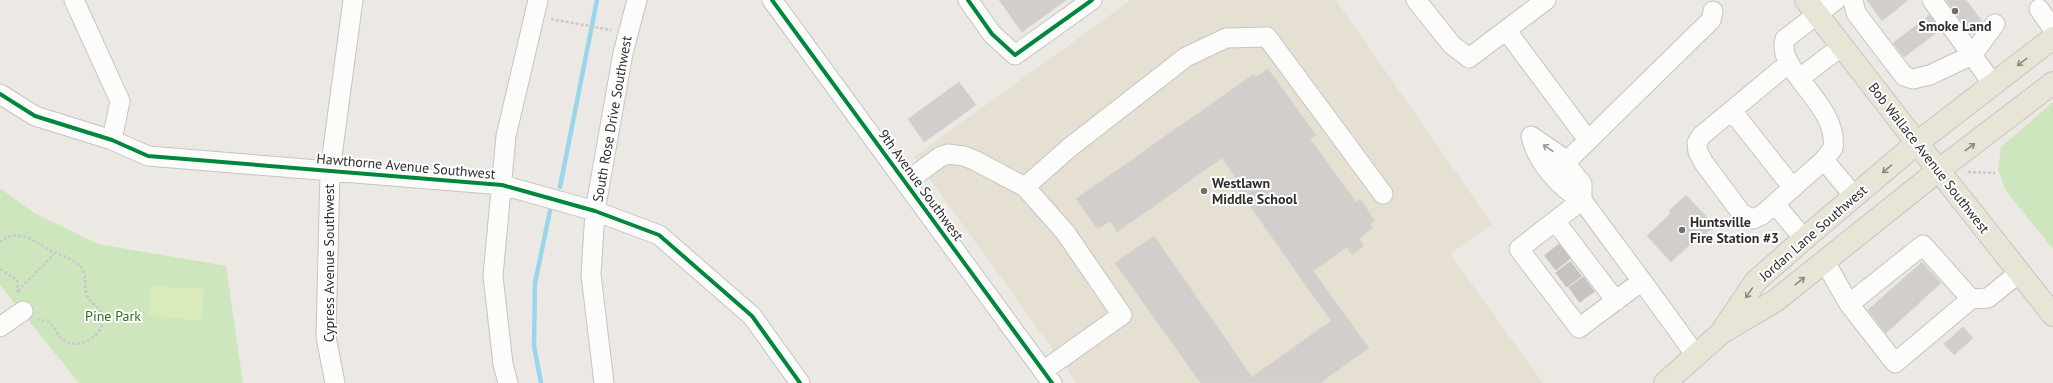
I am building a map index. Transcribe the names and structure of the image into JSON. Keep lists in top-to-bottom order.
{
  "streets": {
    "main road": ["Bob Wallace Avenue Southwest", "Jordan Lane Southwest"],
    "street": [
      "South Rose Drive Southwest",
      "Hawthorne Avenue Southwest",
      "9th Avenue Southwest",
      "Cypress Avenue Southwest"
    ]
  },
  "crossings": [
    ["South Rose Drive Southwest", "Hawthorne Avenue Southwest"],
    ["Bob Wallace Avenue Southwest", "Jordan Lane Southwest"],
    ["Hawthorne Avenue Southwest", "Cypress Avenue Southwest"]
  ],
  "parks": ["Pine Park"],
  "places": ["Smoke Land", "Westlawn Middle School", "Huntsville Fire Station #3"]
}
